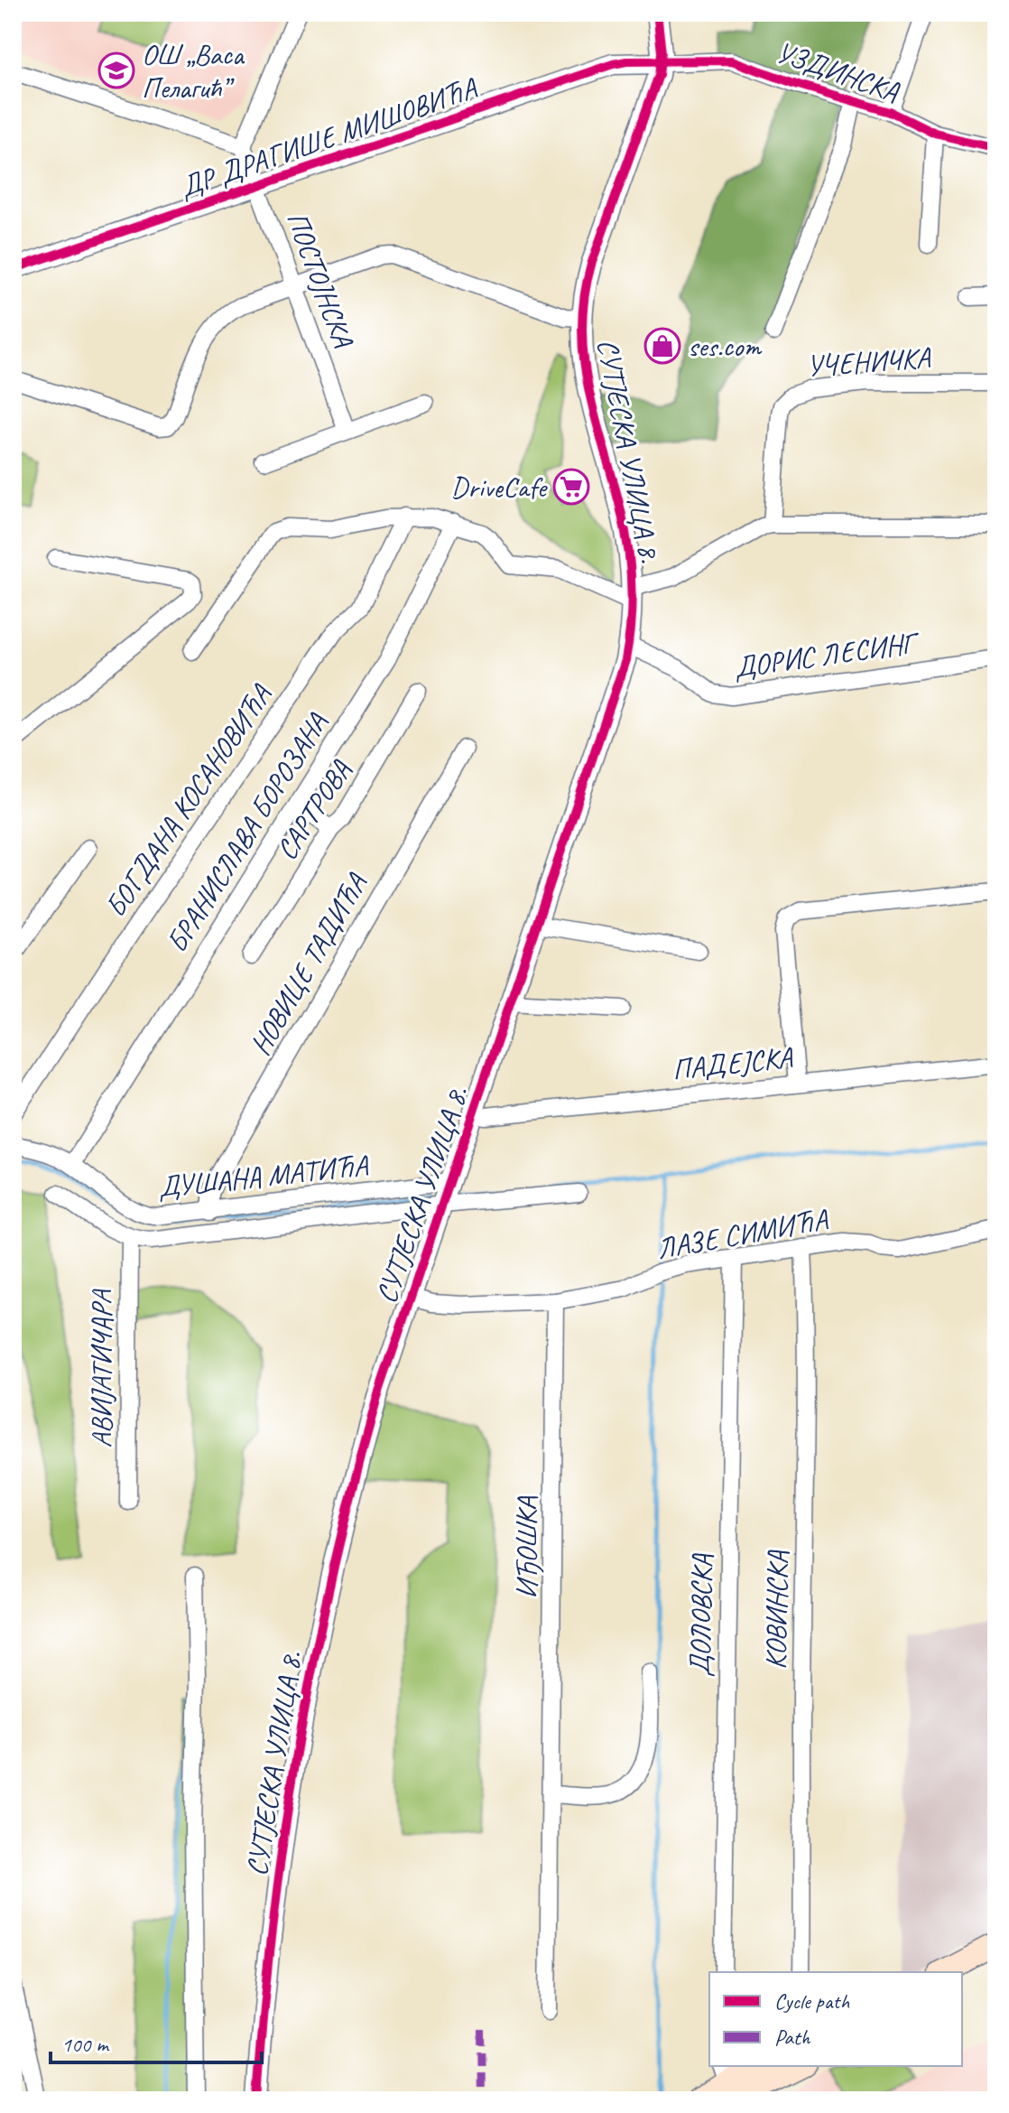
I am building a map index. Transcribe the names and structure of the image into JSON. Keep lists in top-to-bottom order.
{
  "streets": {
    "street": [
      "УЗДИНСКА",
      "ДР ДРАГИШЕ МИШОВИЋА",
      "ПОСТОЈНСКА",
      "УЧЕНИЧКА",
      "СУТЈЕСКА УЛИЦА 8.",
      "ДОРИС ЛЕСИНГ",
      "БОГДАНА КОСАНОВИЋА",
      "САРТРОВА",
      "БРАНИСЛАВА БОРОЗАНА",
      "НОВИЦЕ ТАДИЋА",
      "ПАДЕЈСКА",
      "ДУШАНА МАТИЋА",
      "ЛАЗЕ СИМИЋА",
      "АВИЈАТИЧАРА",
      "ИЂОШКА",
      "КОВИНСКА",
      "ДОЛОВСКА"
    ]
  },
  "crossings": [
    ["УЗДИНСКА", "ДР ДРАГИШЕ МИШОВИЋА"],
    ["УЗДИНСКА", "СУТЈЕСКА УЛИЦА 8."],
    ["ДР ДРАГИШЕ МИШОВИЋА", "ПОСТОЈНСКА"],
    ["ДР ДРАГИШЕ МИШОВИЋА", "СУТЈЕСКА УЛИЦА 8."],
    ["СУТЈЕСКА УЛИЦА 8.", "ДОРИС ЛЕСИНГ"],
    ["СУТЈЕСКА УЛИЦА 8.", "ПАДЕЈСКА"],
    ["СУТЈЕСКА УЛИЦА 8.", "ДУШАНА МАТИЋА"],
    ["СУТЈЕСКА УЛИЦА 8.", "ЛАЗЕ СИМИЋА"],
    ["БРАНИСЛАВА БОРОЗАНА", "ДУШАНА МАТИЋА"],
    ["НОВИЦЕ ТАДИЋА", "ДУШАНА МАТИЋА"],
    ["ЛАЗЕ СИМИЋА", "ИЂОШКА"],
    ["ЛАЗЕ СИМИЋА", "КОВИНСКА"],
    ["ЛАЗЕ СИМИЋА", "ДОЛОВСКА"]
  ],
  "places": {
    "school or university": ["ОШ „Васа Пелагић”"],
    "shop": ["ses.com"],
    "supermarket": ["DriveCafe"]
  },
  "legend": ["Cycle path", "Path"],
  "scale_bar": "100 m"
}
